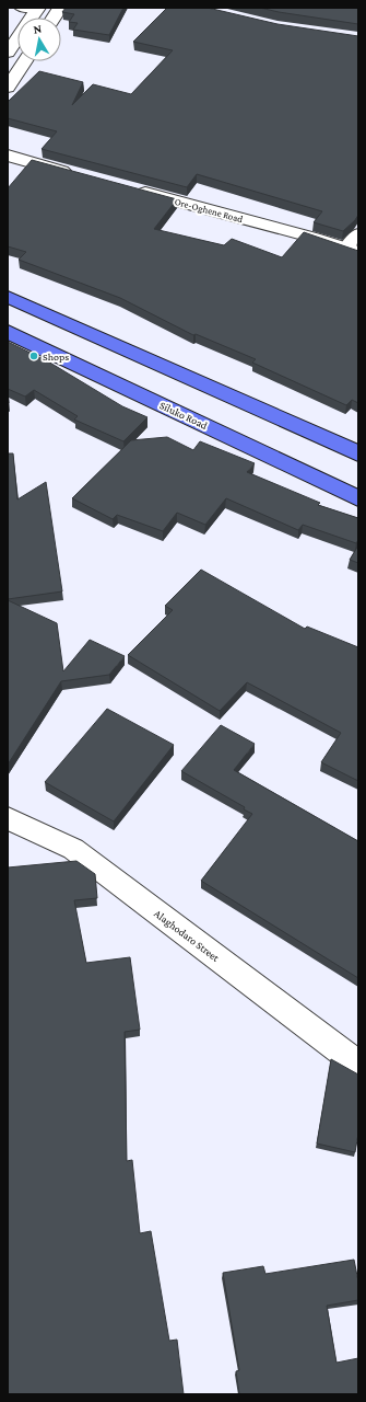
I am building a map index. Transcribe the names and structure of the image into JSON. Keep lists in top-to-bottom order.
{
  "streets": {
    "main road": ["Siluko Road"],
    "street": ["Ore-Oghene Road", "Alaghodaro Street"]
  },
  "places": ["Shops"],
  "north": "top"
}
